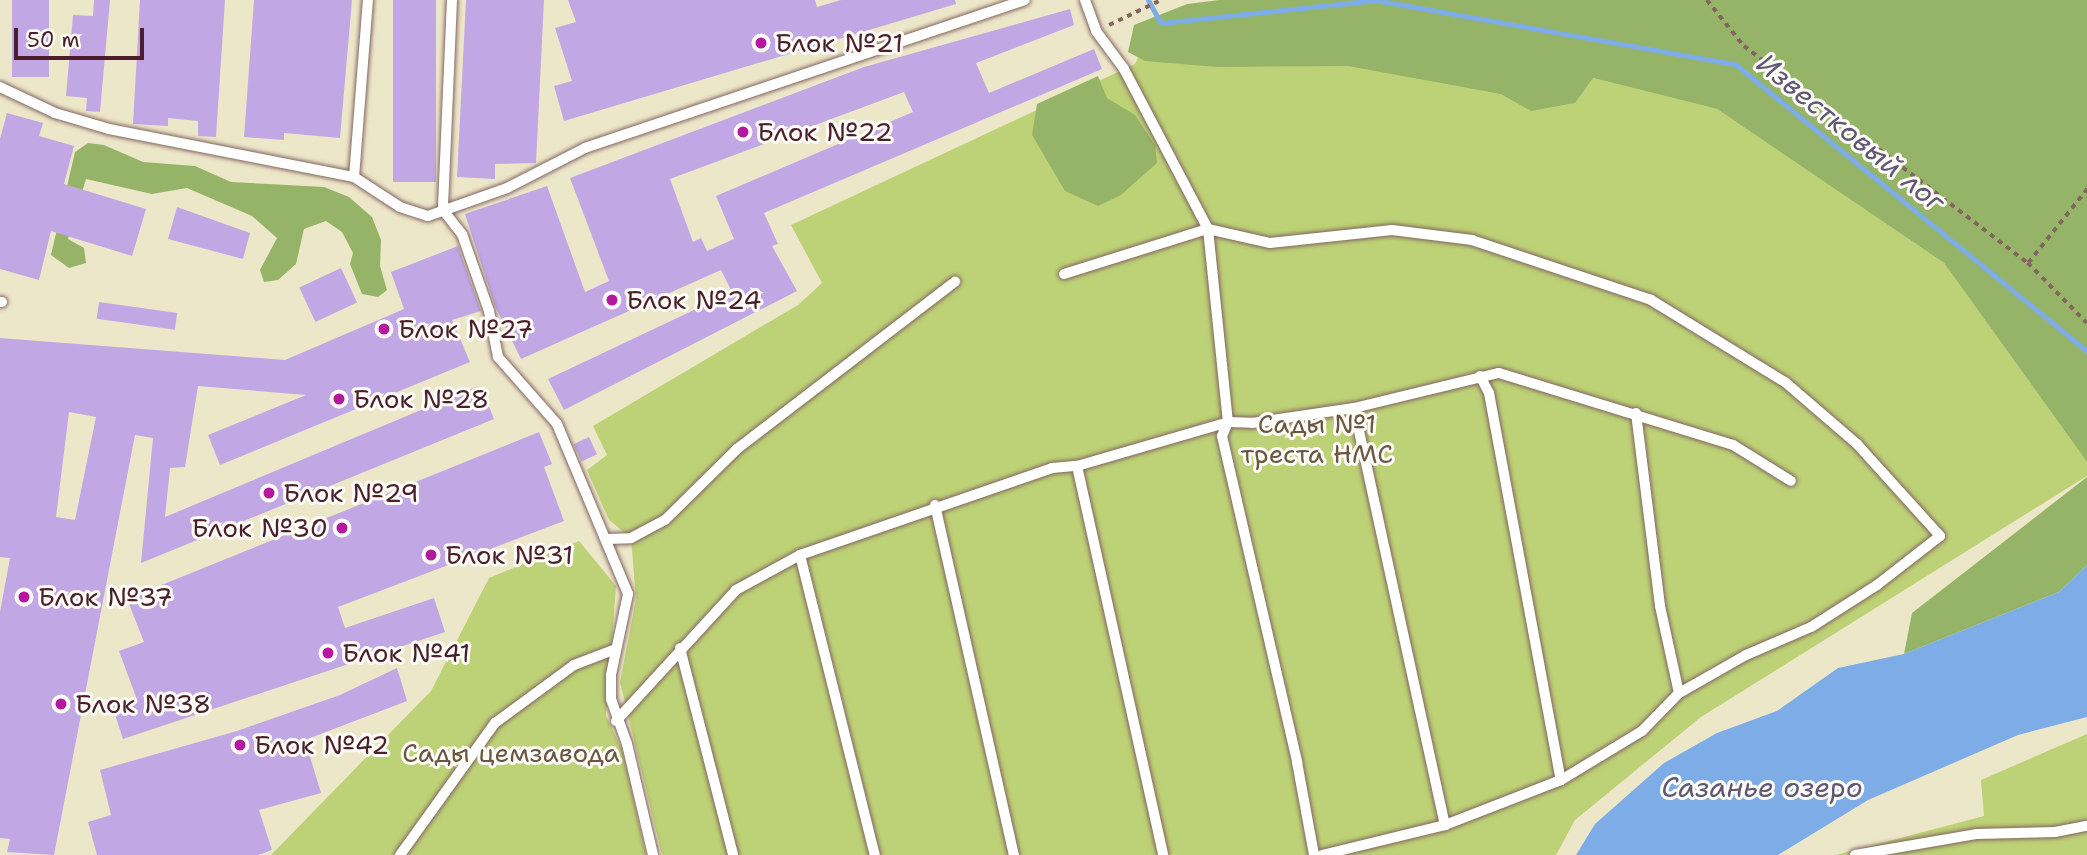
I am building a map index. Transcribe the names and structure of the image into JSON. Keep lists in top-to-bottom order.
{
  "water": ["Известковый лог", "Сазанье озеро"],
  "parks": ["Сады №1 треста НМС", "Сады цемзавода"],
  "places": [
    "Блок №21",
    "Блок №22",
    "Блок №24",
    "Блок №27",
    "Блок №28",
    "Блок №29",
    "Блок №30",
    "Блок №31",
    "Блок №37",
    "Блок №41",
    "Блок №38",
    "Блок №42"
  ],
  "scale_bar": "50 m"
}
